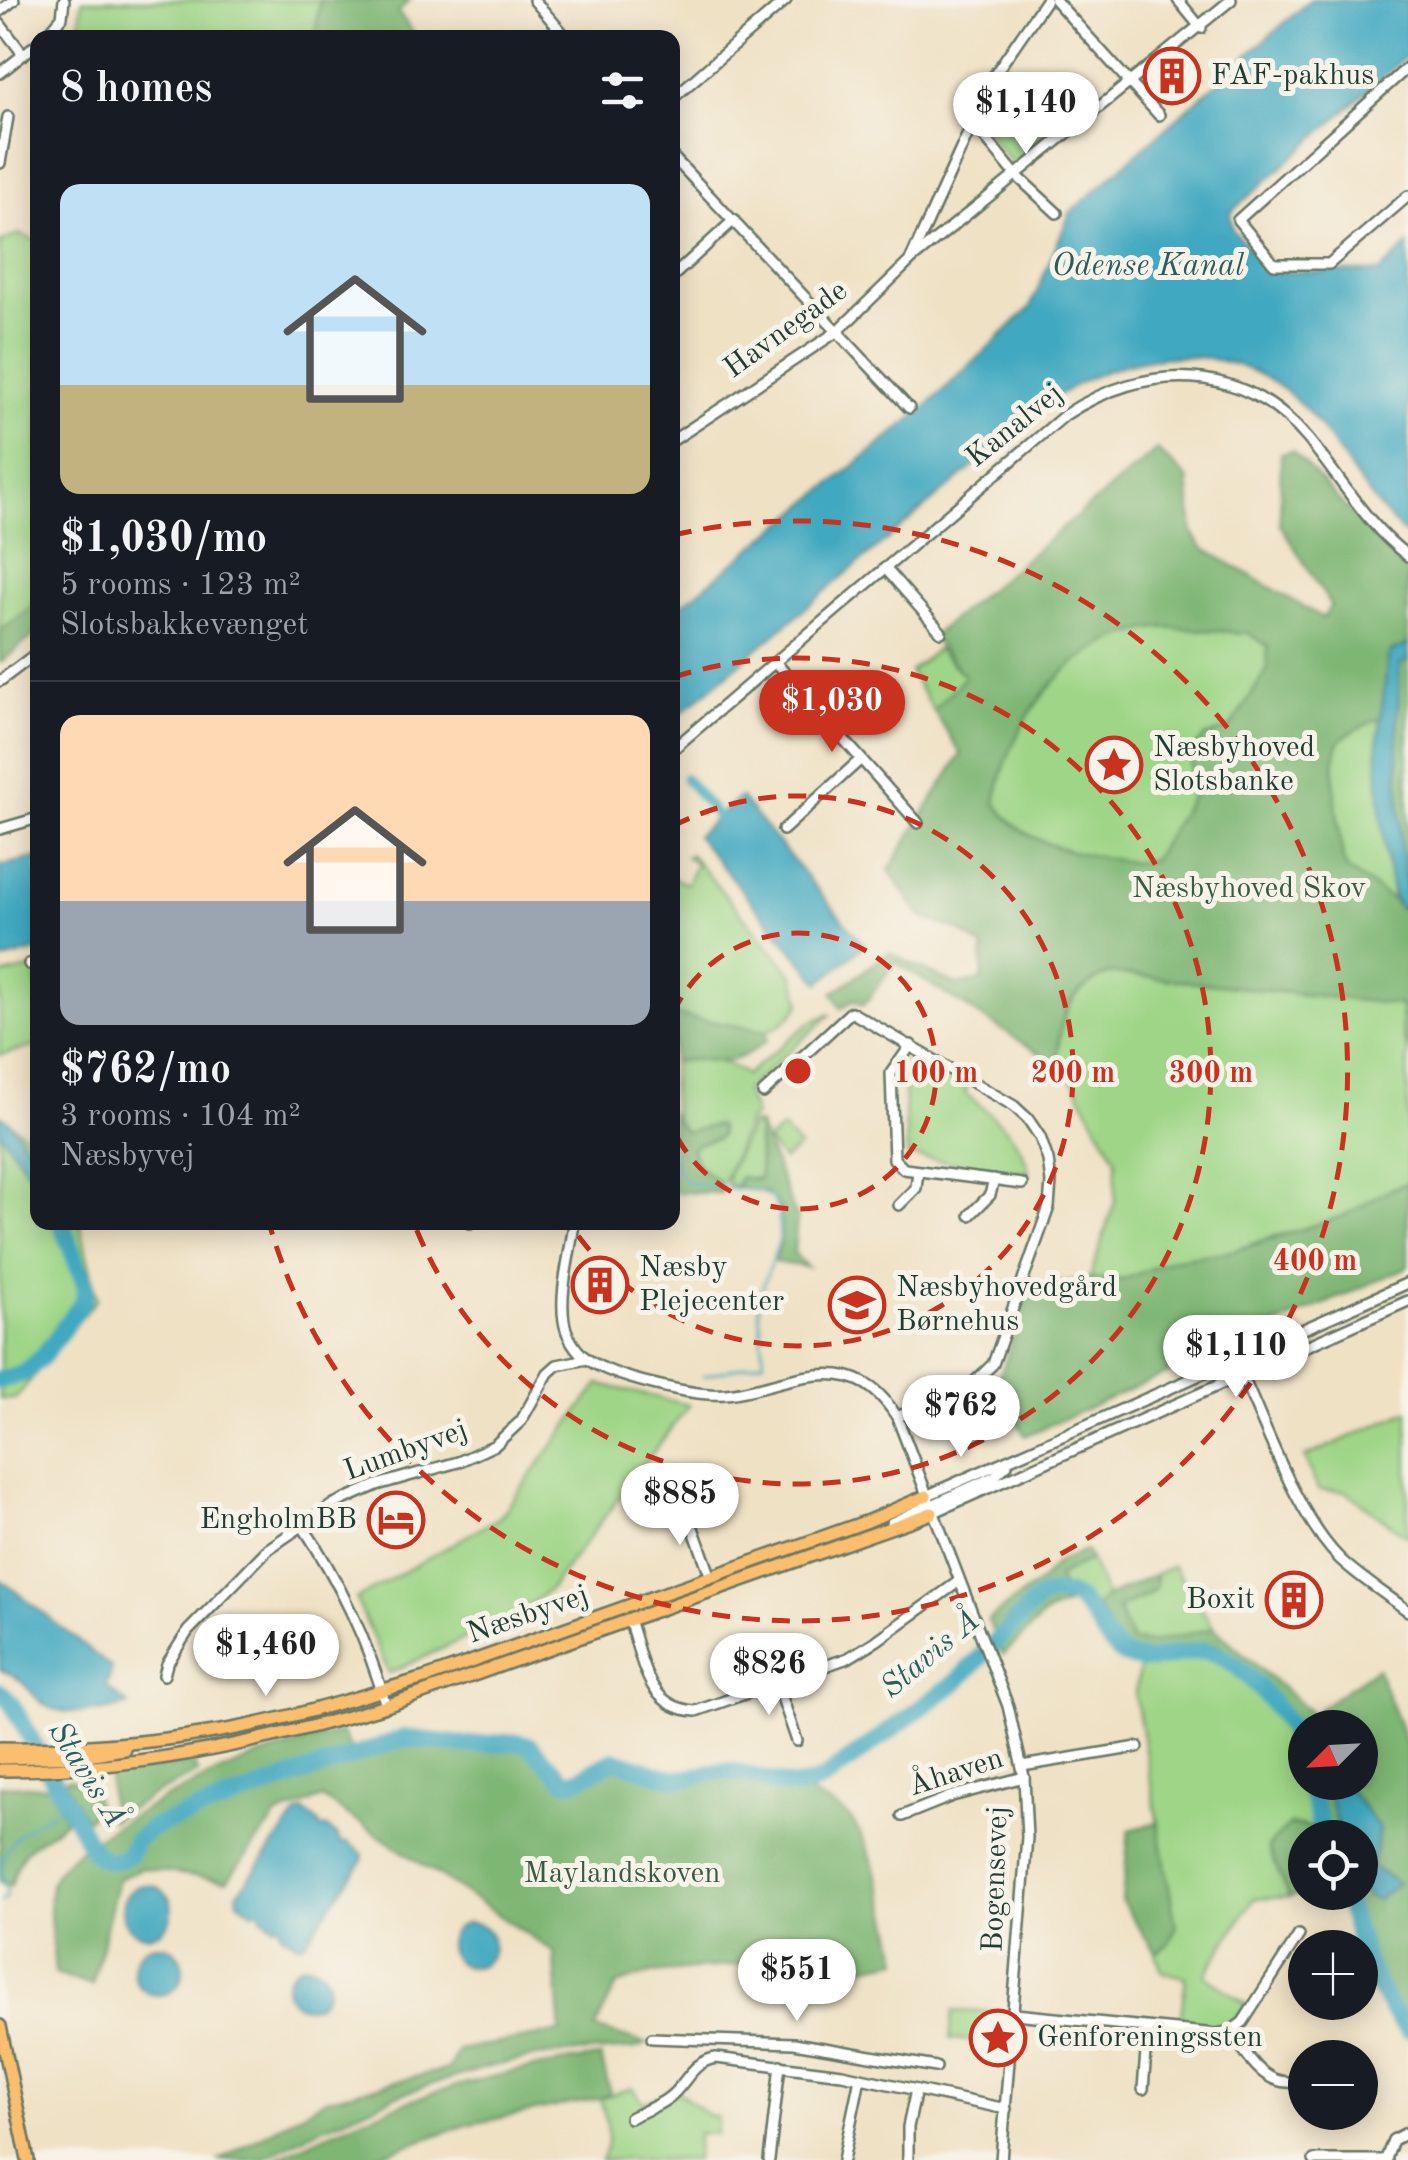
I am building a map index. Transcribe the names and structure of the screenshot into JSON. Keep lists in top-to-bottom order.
{
  "streets": {
    "main road": ["Næsbyvej"],
    "street": [
      "Havnegade",
      "Kanalvej",
      "Lumbyvej",
      "Åhaven",
      "Bogensevej"
    ]
  },
  "crossings": [
    ["Næsbyvej", "Bogensevej"],
    ["Åhaven", "Bogensevej"]
  ],
  "water": ["Odense Kanal", "Stavis Å"],
  "parks": ["Næsbyhoved Skov", "Maylandskoven"],
  "places": {
    "building": ["FAF-pakhus", "Næsby Plejecenter", "Boxit"],
    "place": ["Næsbyhoved Slotsbanke", "Genforeningssten"],
    "school or university": ["Næsbyhovedgård Børnehus"],
    "hotel": ["EngholmBB"]
  },
  "north": "bottom left",
  "page": {
    "heading": "8 homes",
    "price": [
      "$1,140",
      "$1,030",
      "$1,110",
      "$762",
      "$885",
      "$1,460",
      "$826",
      "$551"
    ],
    "list": [
      {
        "name": "$1,030/mo",
        "note": "5 rooms · 123 m² · Slotsbakkevænget"
      },
      {
        "name": "$762/mo",
        "note": "3 rooms · 104 m² · Næsbyvej"
      }
    ],
    "map_buttons": ["+", "−"]
  },
  "rings": [
    "100 m",
    "200 m",
    "300 m",
    "400 m"
  ]
}
